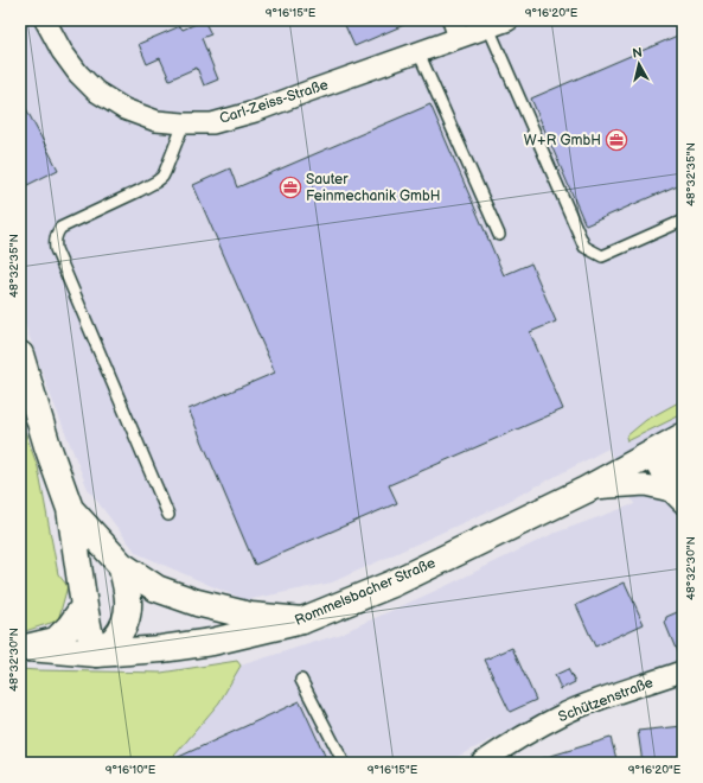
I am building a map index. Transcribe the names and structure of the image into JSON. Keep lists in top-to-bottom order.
{
  "streets": {
    "main road": ["Rommelsbacher Straße"],
    "street": ["Carl-Zeiss-Straße", "Schützenstraße"]
  },
  "places": {
    "office": ["W+R GmbH", "Sauter Feinmechanik GmbH"]
  },
  "north": "top",
  "coordinates": [
    "9°16'15\"E",
    "9°16'20\"E",
    "48°32'35\"N",
    "48°32'30\"N",
    "9°16'10\"E"
  ]
}
